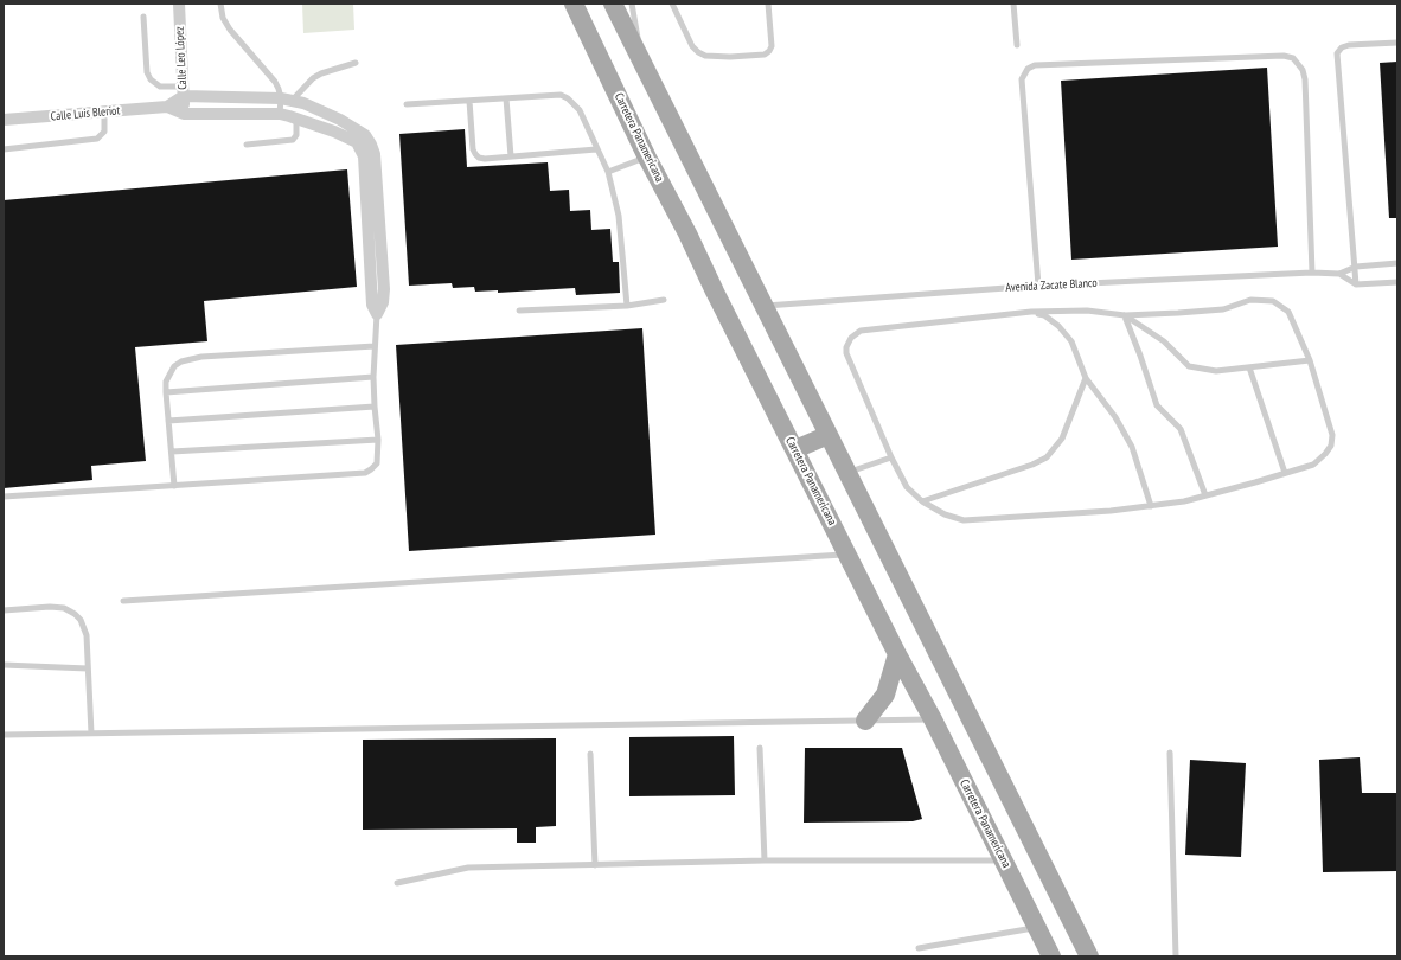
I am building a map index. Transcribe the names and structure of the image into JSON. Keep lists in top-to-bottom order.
{
  "streets": {
    "main road": ["Carretera Panamericana"],
    "street": ["Calle Leo López", "Calle Luis Bleriot"],
    "lane": ["Avenida Zacate Blanco"]
  },
  "crossings": [
    ["Calle Leo López", "Calle Luis Bleriot"]
  ]
}
